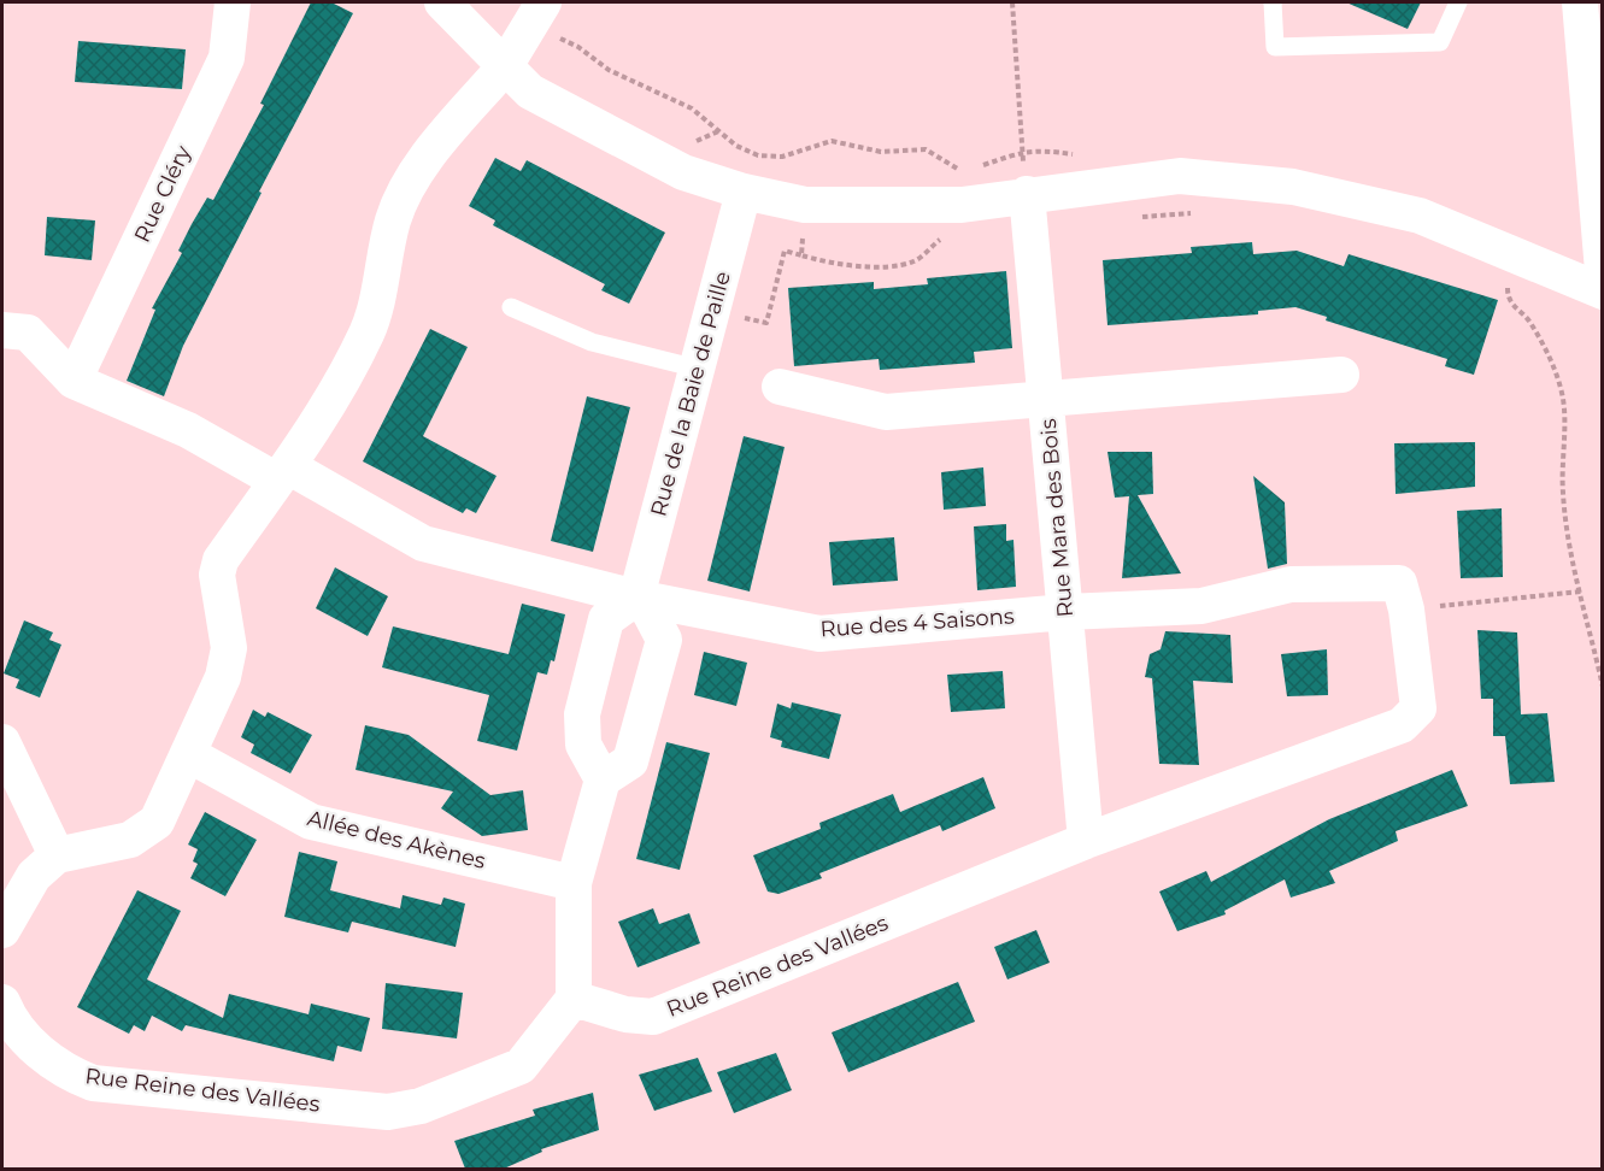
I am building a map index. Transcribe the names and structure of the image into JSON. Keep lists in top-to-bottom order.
{
  "streets": {
    "street": [
      "Rue Cléry",
      "Rue de la Baie de Paille",
      "Rue Mara des Bois",
      "Rue des 4 Saisons",
      "Allée des Akènes",
      "Rue Reine des Vallées"
    ]
  },
  "crossings": [
    ["Rue Cléry", "Rue des 4 Saisons"],
    ["Rue de la Baie de Paille", "Rue des 4 Saisons"],
    ["Rue Mara des Bois", "Rue des 4 Saisons"],
    ["Rue Mara des Bois", "Rue Reine des Vallées"],
    ["Rue des 4 Saisons", "Rue Reine des Vallées"]
  ]
}
